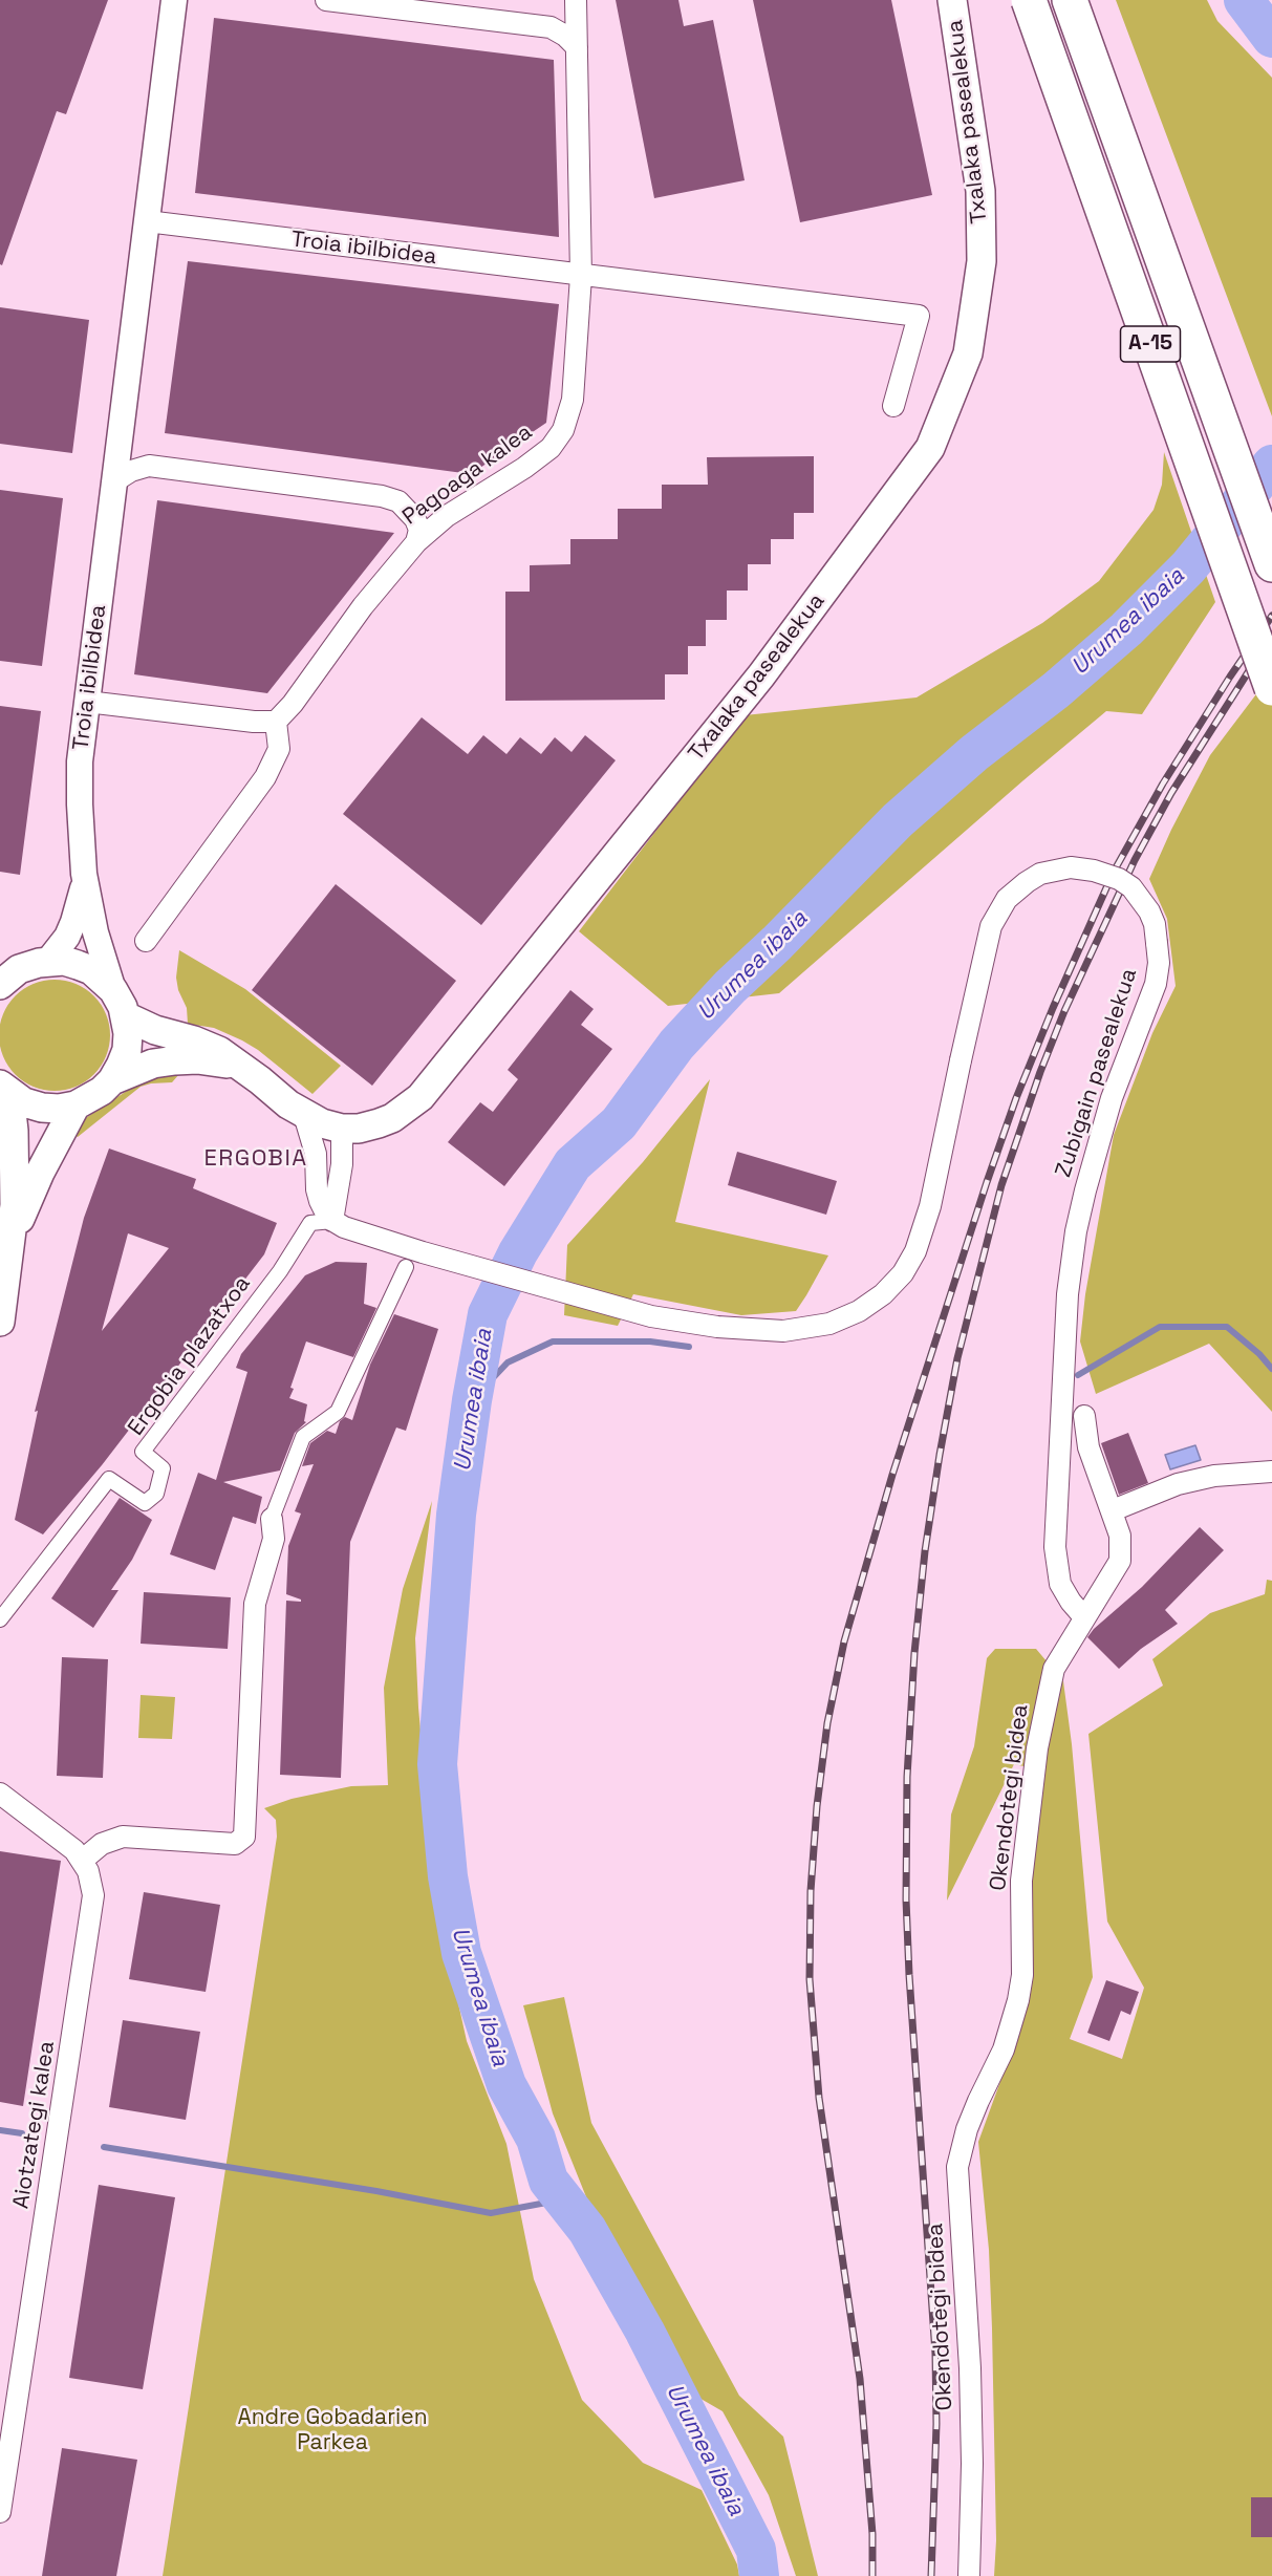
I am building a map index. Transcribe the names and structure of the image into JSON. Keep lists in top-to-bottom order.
{
  "streets": {
    "highway": ["A-15"],
    "main road": ["Txalaka pasealekua"],
    "street": [
      "Troia ibilbidea",
      "Pagoaga kalea",
      "Zubigain pasealekua",
      "Ergobia plazatxoa",
      "Okendotegi bidea",
      "Aiotzategi kalea"
    ]
  },
  "crossings": [
    ["Troia ibilbidea", "Pagoaga kalea"],
    ["Zubigain pasealekua", "Ergobia plazatxoa"],
    ["Zubigain pasealekua", "Okendotegi bidea"]
  ],
  "districts": ["ERGOBIA"],
  "water": ["Urumea ibaia"],
  "parks": ["Andre Gobadarien Parkea"]
}
